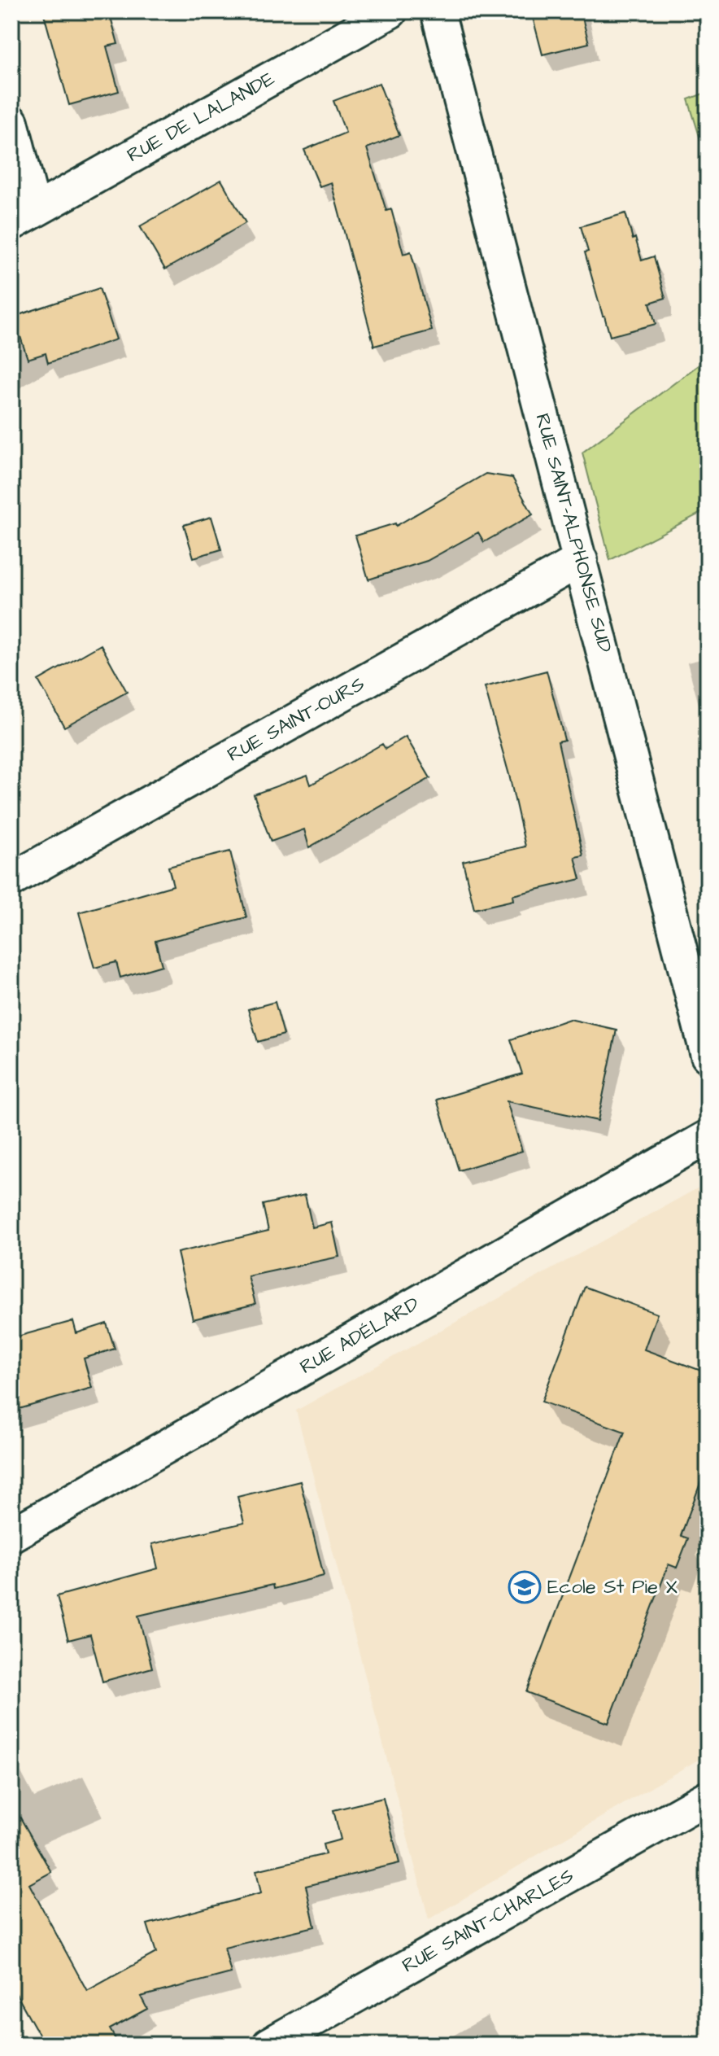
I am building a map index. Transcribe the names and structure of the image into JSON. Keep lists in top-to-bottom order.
{
  "streets": {
    "street": [
      "RUE DE LALANDE",
      "RUE SAINT-ALPHONSE SUD",
      "RUE SAINT-OURS",
      "RUE ADÉLARD",
      "RUE SAINT-CHARLES"
    ]
  },
  "crossings": [
    ["RUE SAINT-ALPHONSE SUD", "RUE SAINT-OURS"]
  ],
  "places": {
    "school or university": ["Ecole St Pie X"]
  }
}
